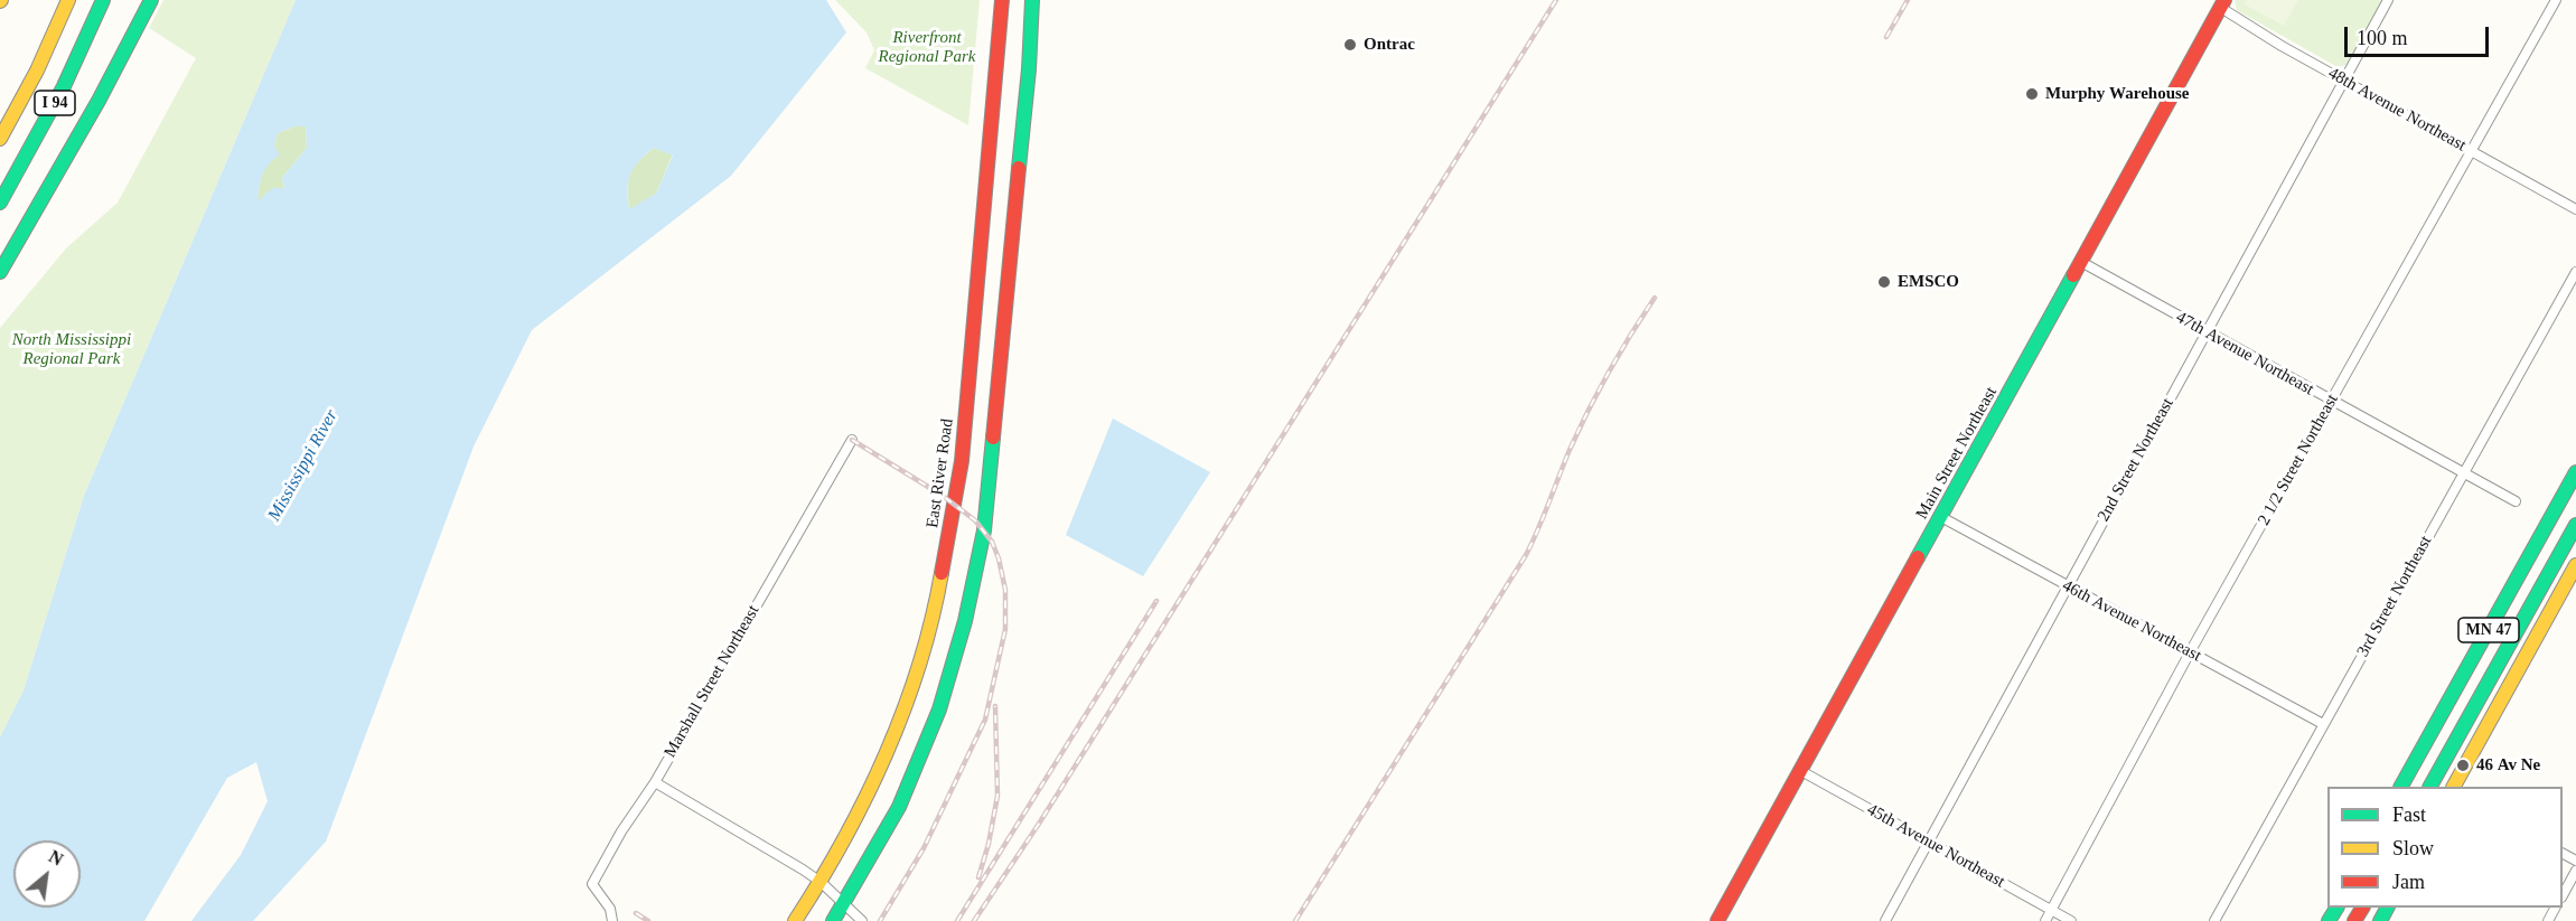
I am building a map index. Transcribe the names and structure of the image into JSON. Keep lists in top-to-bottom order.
{
  "streets": {
    "main road": [
      "I 94",
      "Main Street Northeast",
      "East River Road",
      "MN 47"
    ],
    "street": [
      "48th Avenue Northeast",
      "47th Avenue Northeast",
      "2nd Street Northeast",
      "2 1/2 Street Northeast",
      "3rd Street Northeast",
      "46th Avenue Northeast",
      "Marshall Street Northeast",
      "45th Avenue Northeast"
    ]
  },
  "crossings": [
    ["48th Avenue Northeast", "Main Street Northeast"],
    ["48th Avenue Northeast", "2nd Street Northeast"],
    ["48th Avenue Northeast", "2 1/2 Street Northeast"],
    ["47th Avenue Northeast", "Main Street Northeast"],
    ["47th Avenue Northeast", "2nd Street Northeast"],
    ["47th Avenue Northeast", "2 1/2 Street Northeast"],
    ["47th Avenue Northeast", "3rd Street Northeast"],
    ["Main Street Northeast", "46th Avenue Northeast"],
    ["Main Street Northeast", "45th Avenue Northeast"],
    ["2nd Street Northeast", "46th Avenue Northeast"],
    ["2nd Street Northeast", "45th Avenue Northeast"],
    ["2 1/2 Street Northeast", "46th Avenue Northeast"],
    ["2 1/2 Street Northeast", "45th Avenue Northeast"],
    ["3rd Street Northeast", "46th Avenue Northeast"]
  ],
  "water": ["Mississippi River"],
  "parks": ["Riverfront Regional Park", "North Mississippi Regional Park"],
  "places": [
    "Ontrac",
    "Murphy Warehouse",
    "EMSCO",
    "46 Av Ne"
  ],
  "legend": ["Fast", "Slow", "Jam"],
  "scale_bar": "100 m",
  "north": "top right"
}
